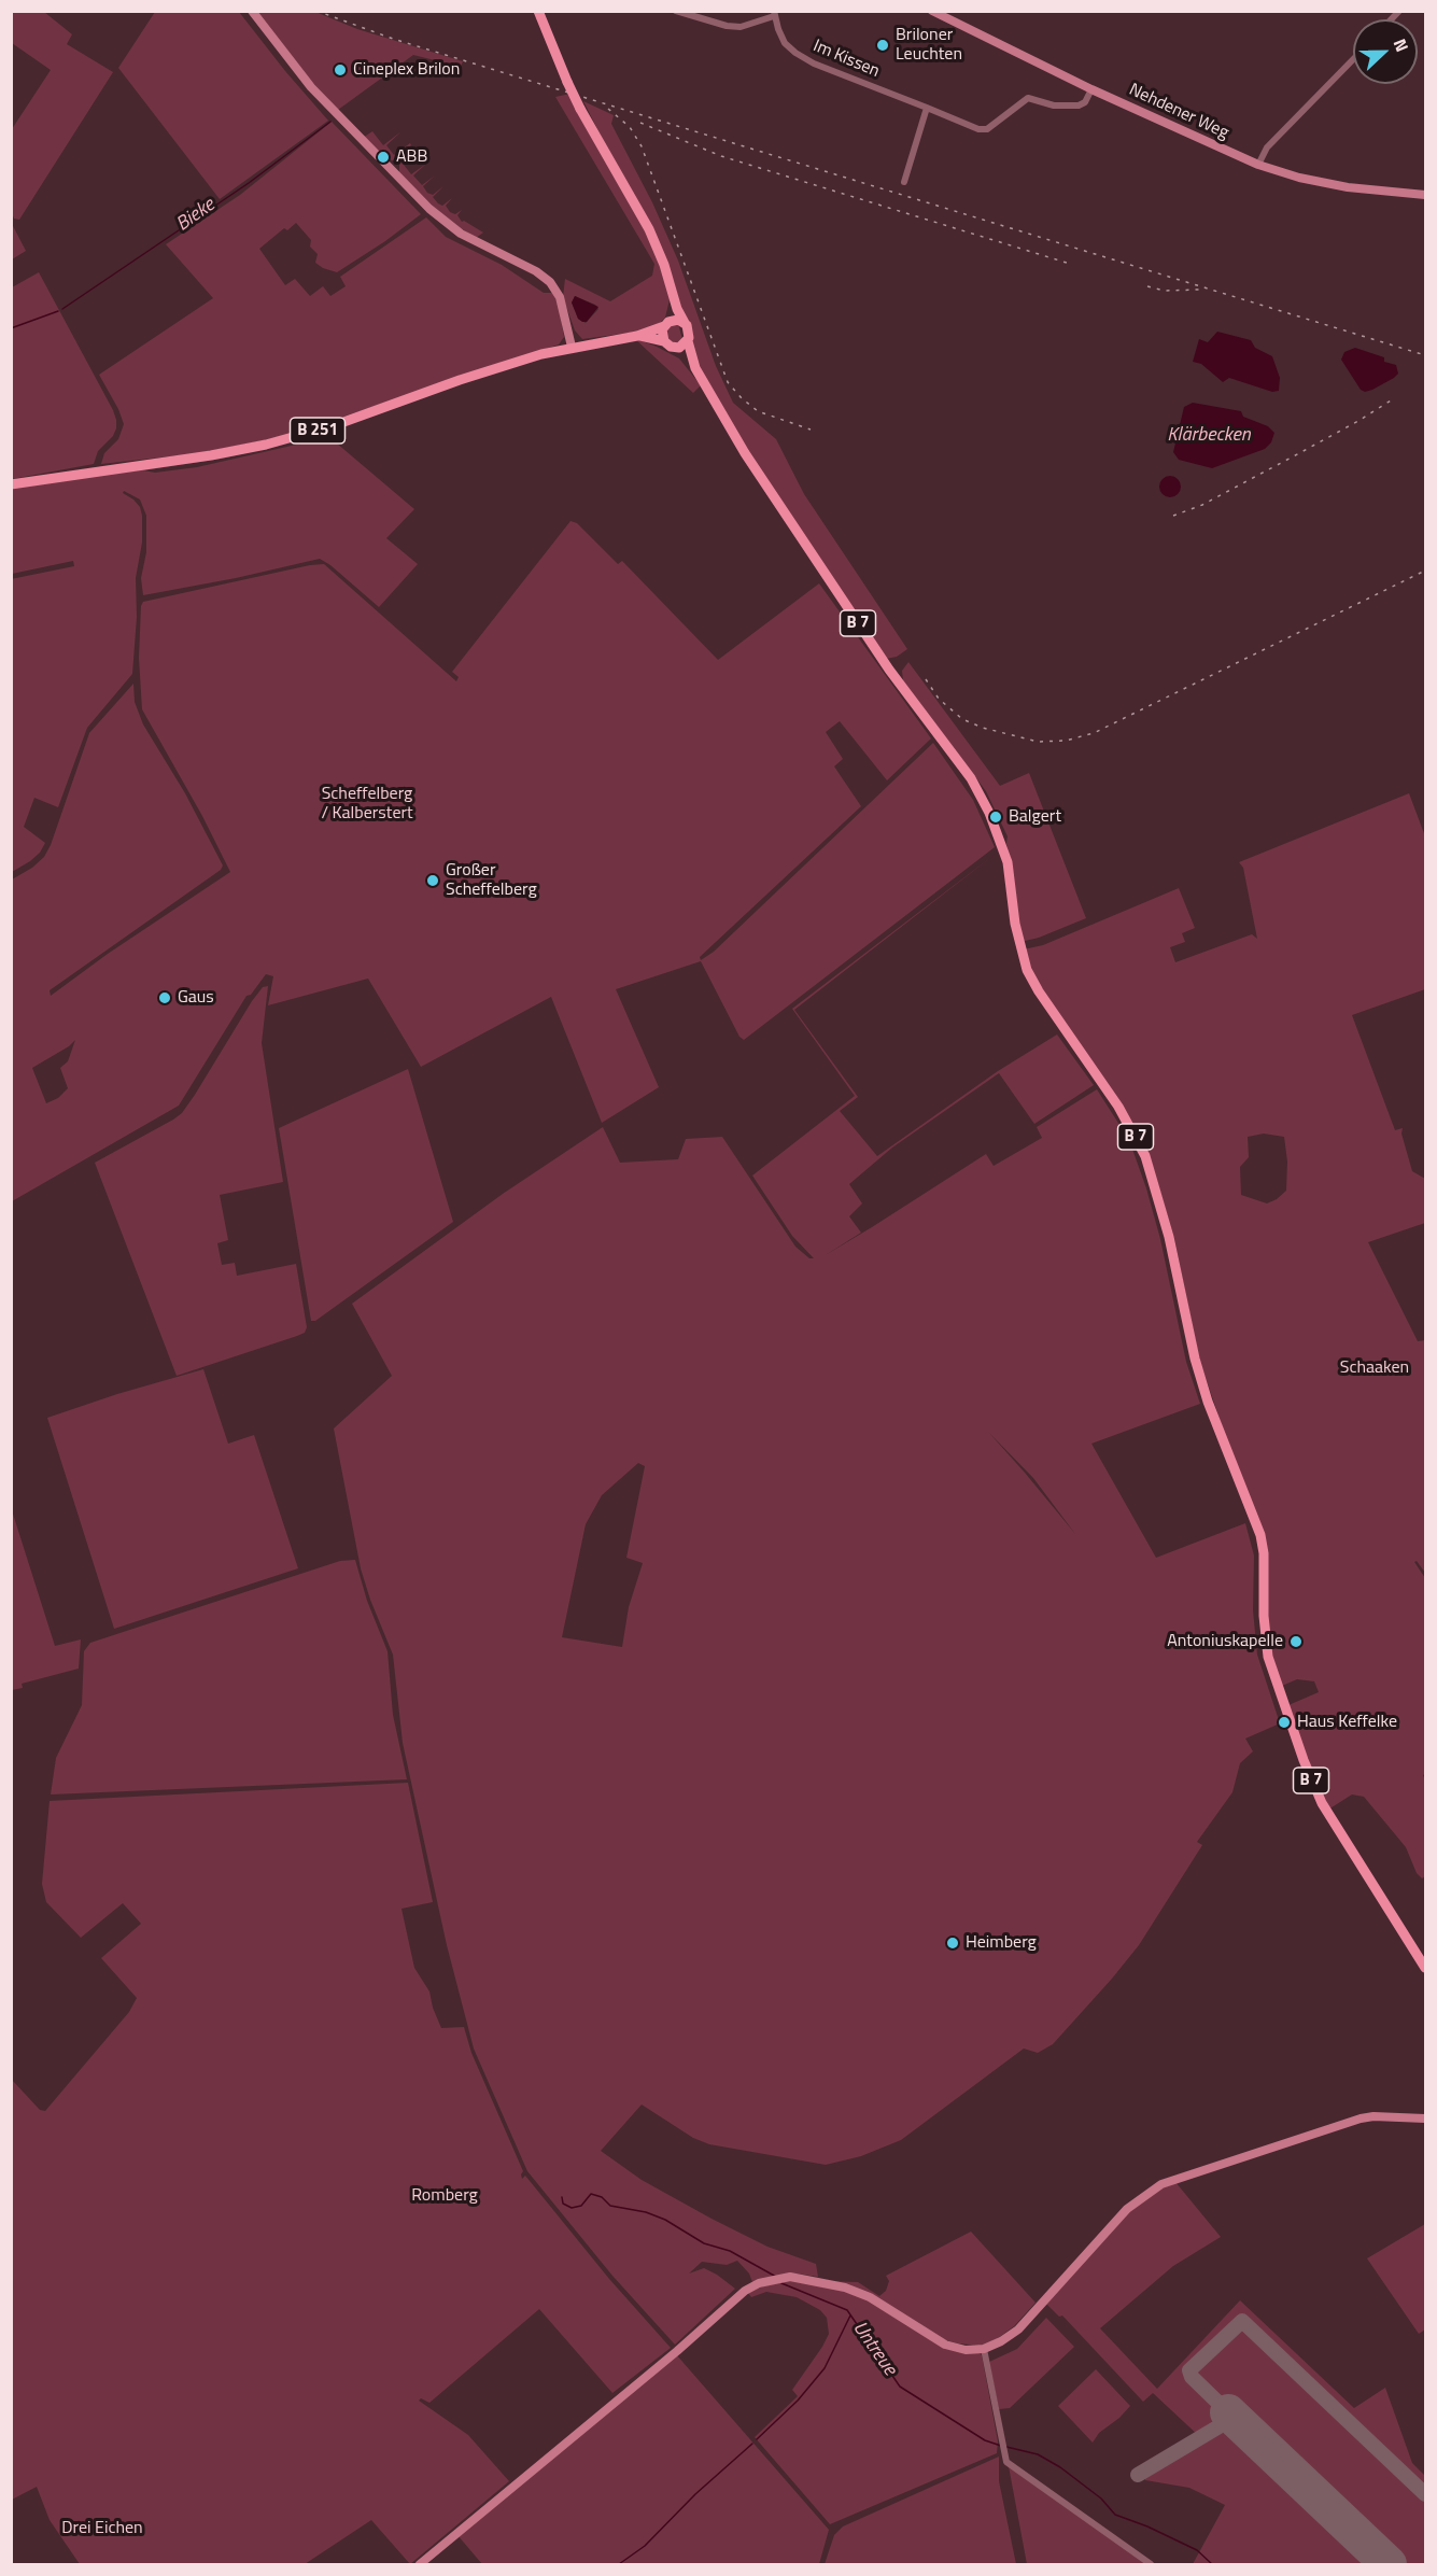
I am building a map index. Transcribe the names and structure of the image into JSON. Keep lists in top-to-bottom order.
{
  "streets": {
    "main road": ["Nehdener Weg", "B 251", "B 7"],
    "street": ["Im Kissen"]
  },
  "crossings": [
    ["Im Kissen", "Nehdener Weg"],
    ["B 251", "B 7"]
  ],
  "water": ["Bieke", "Klärbecken", "Untreue"],
  "parks": [
    "Scheffelberg / Kalberstert",
    "Schaaken",
    "Romberg",
    "Drei Eichen"
  ],
  "places": [
    "Briloner Leuchten",
    "Cineplex Brilon",
    "ABB",
    "Balgert",
    "Großer Scheffelberg",
    "Gaus",
    "Antoniuskapelle",
    "Haus Keffelke",
    "Heimberg"
  ],
  "north": "right"
}
